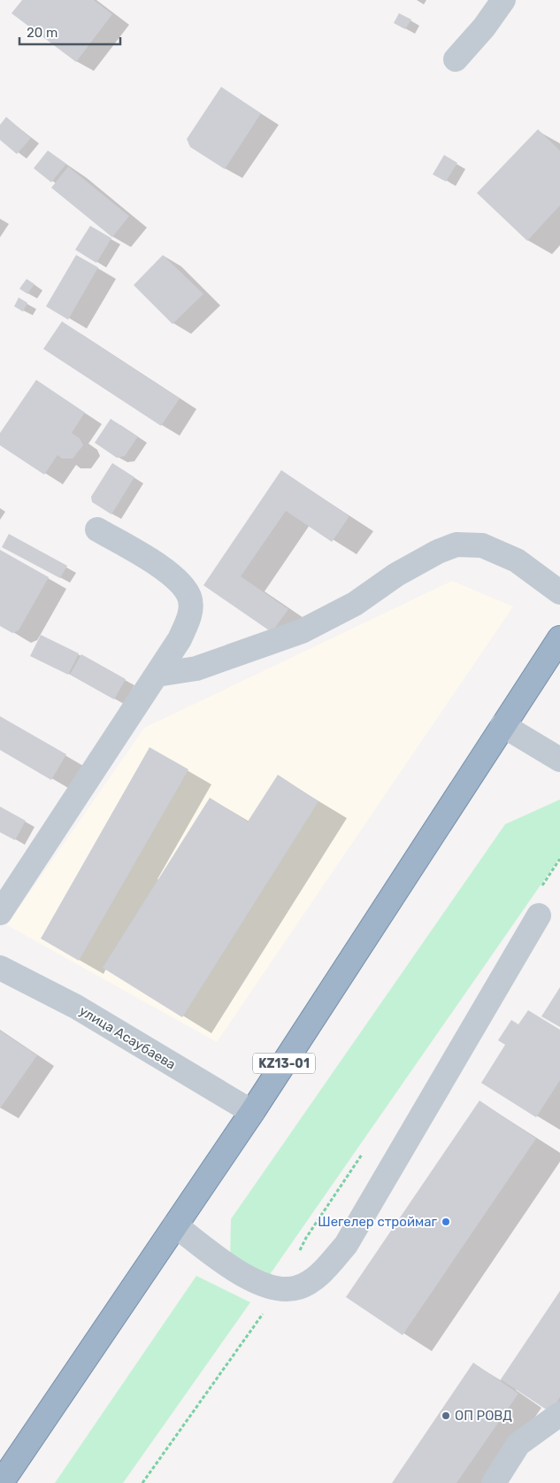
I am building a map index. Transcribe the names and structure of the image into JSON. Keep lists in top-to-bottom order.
{
  "streets": {
    "highway": ["KZ13-01"],
    "street": ["улица Асаубаева"]
  },
  "crossings": [
    ["улица Асаубаева", "KZ13-01"]
  ],
  "places": ["Шегелер строймаг", "ОП РОВД"],
  "scale_bar": "20 m"
}
